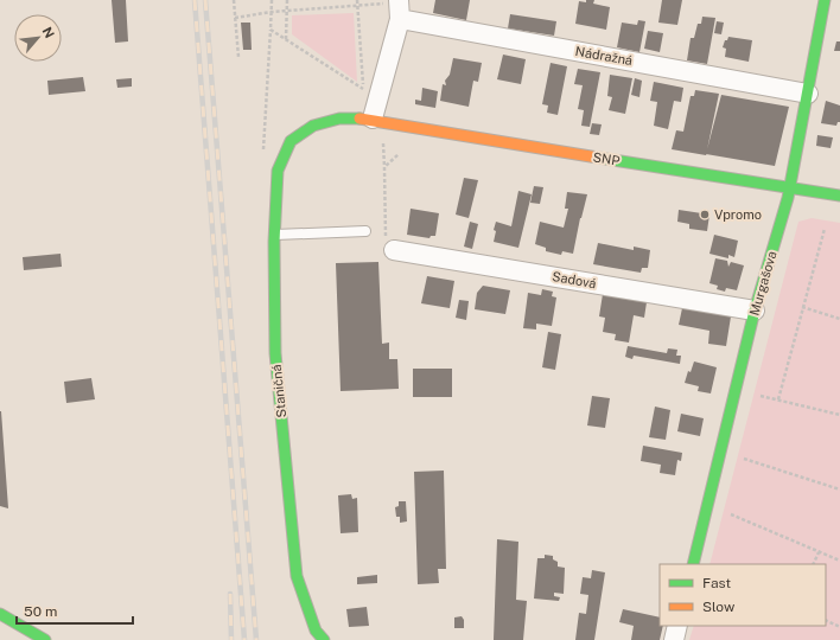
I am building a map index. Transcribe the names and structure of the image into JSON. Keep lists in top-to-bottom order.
{
  "streets": {
    "street": [
      "Nádražná",
      "SNP",
      "Sadová",
      "Murgašova",
      "Staničná"
    ]
  },
  "crossings": [
    ["Nádražná", "Murgašova"],
    ["SNP", "Murgašova"],
    ["SNP", "Staničná"],
    ["Sadová", "Murgašova"]
  ],
  "places": ["Vpromo"],
  "legend": ["Fast", "Slow"],
  "scale_bar": "50 m",
  "north": "top right"
}
